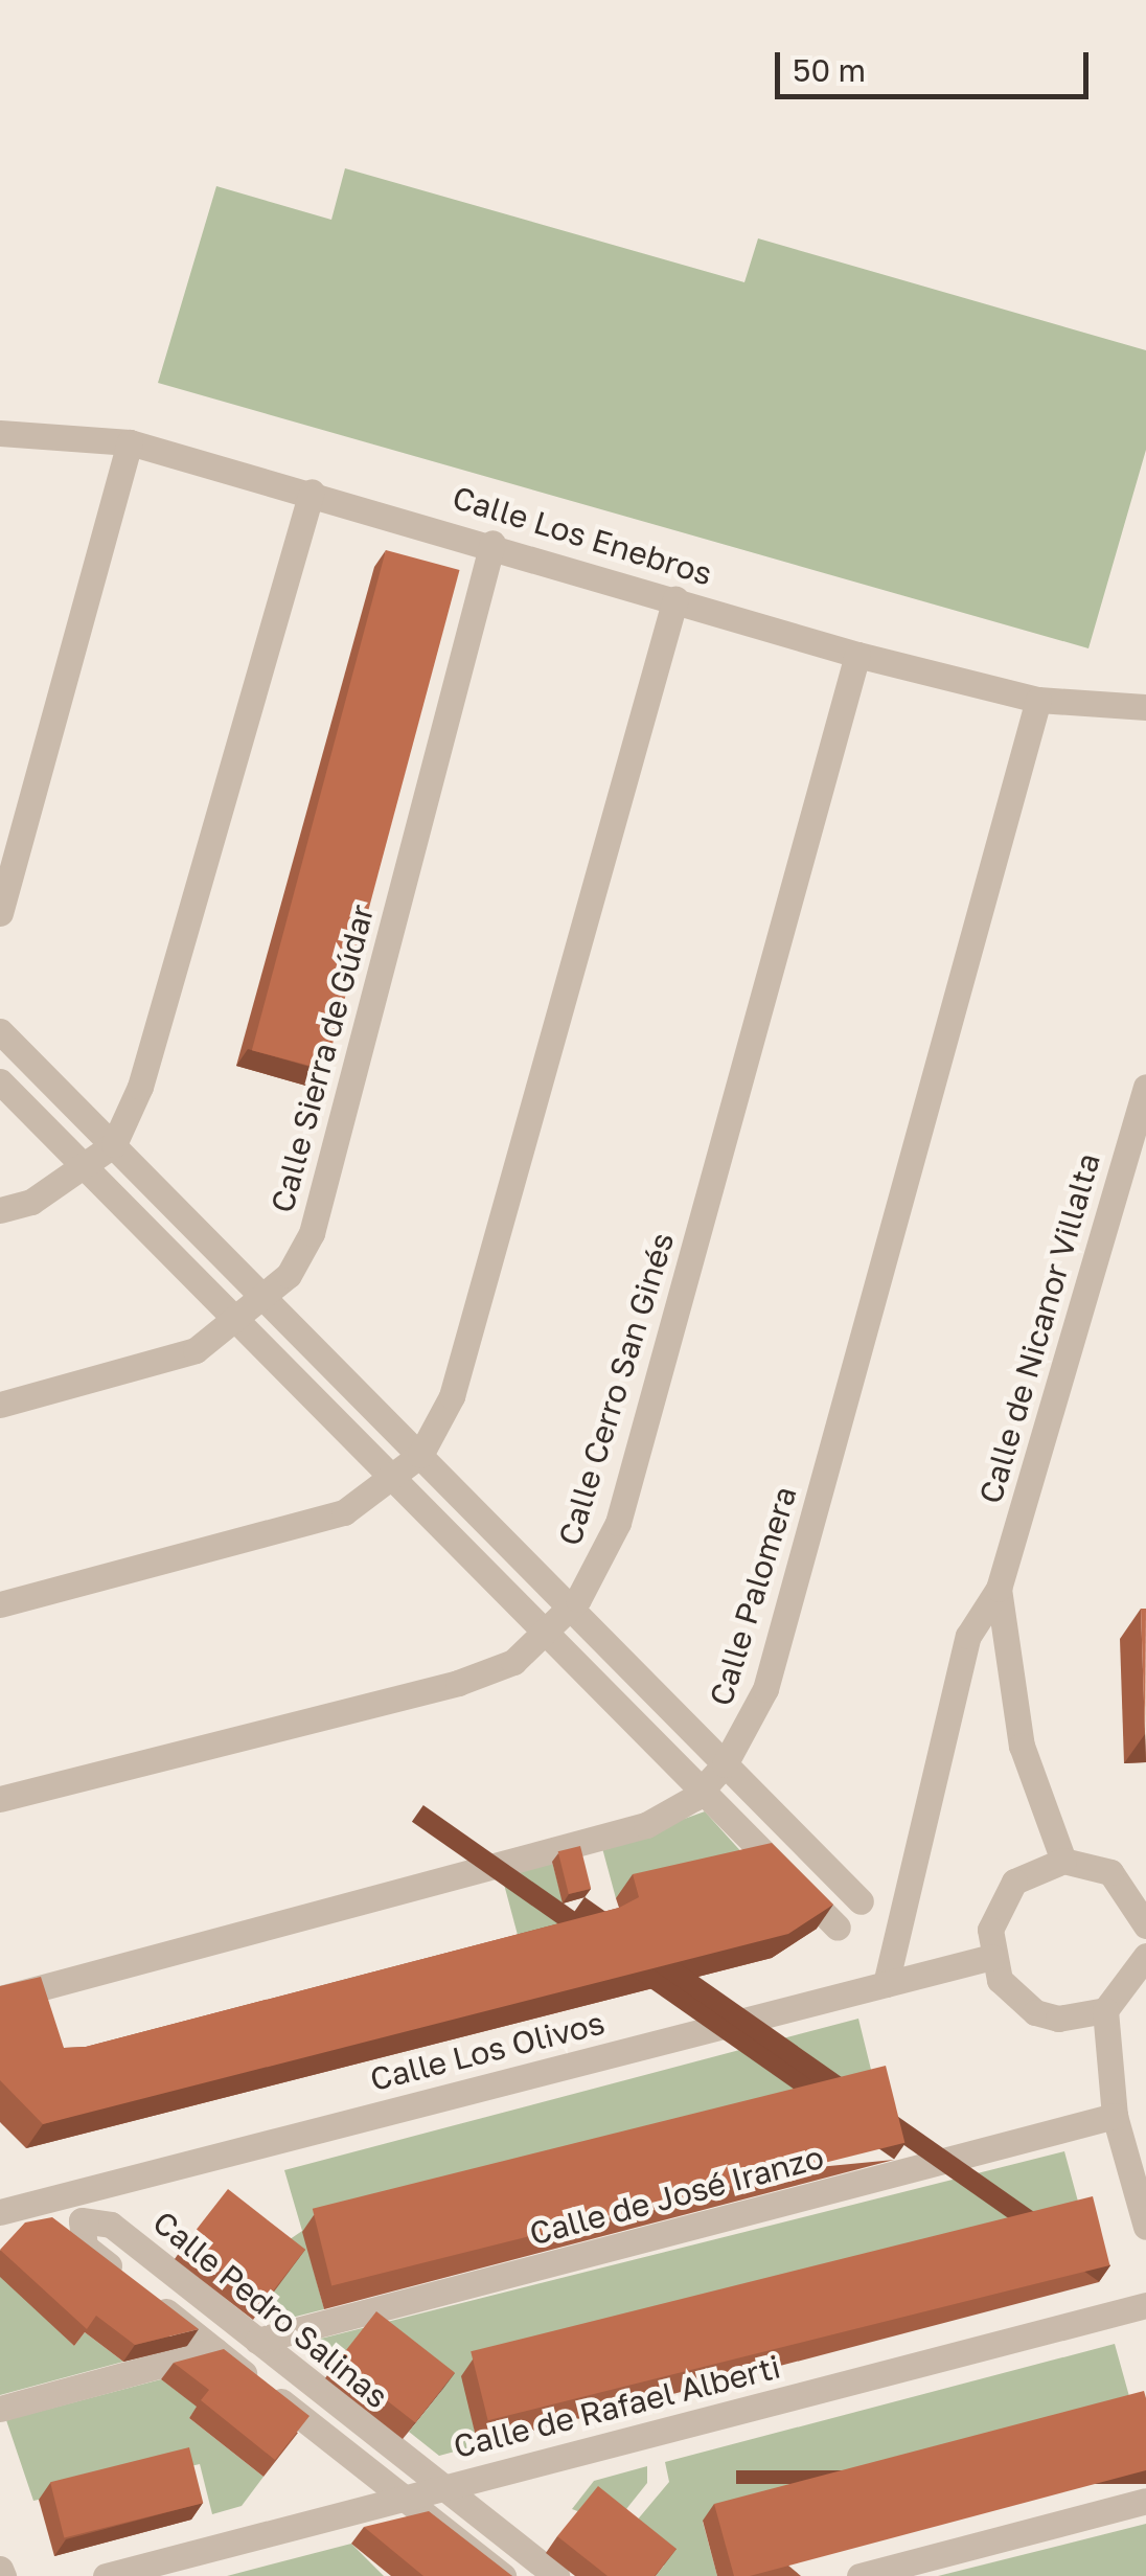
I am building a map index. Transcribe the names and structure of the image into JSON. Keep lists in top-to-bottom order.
{
  "streets": {
    "street": [
      "Calle Los Enebros",
      "Calle Sierra de Gúdar",
      "Calle de Nicanor Villalta",
      "Calle Cerro San Ginés",
      "Calle Palomera",
      "Calle Los Olivos",
      "Calle de José Iranzo",
      "Calle Pedro Salinas",
      "Calle de Rafael Alberti"
    ]
  },
  "crossings": [
    ["Calle Los Enebros", "Calle Sierra de Gúdar"],
    ["Calle Los Enebros", "Calle Cerro San Ginés"],
    ["Calle Los Enebros", "Calle Palomera"],
    ["Calle de Nicanor Villalta", "Calle Los Olivos"],
    ["Calle de José Iranzo", "Calle Pedro Salinas"],
    ["Calle Pedro Salinas", "Calle de Rafael Alberti"]
  ],
  "scale_bar": "50 m"
}
